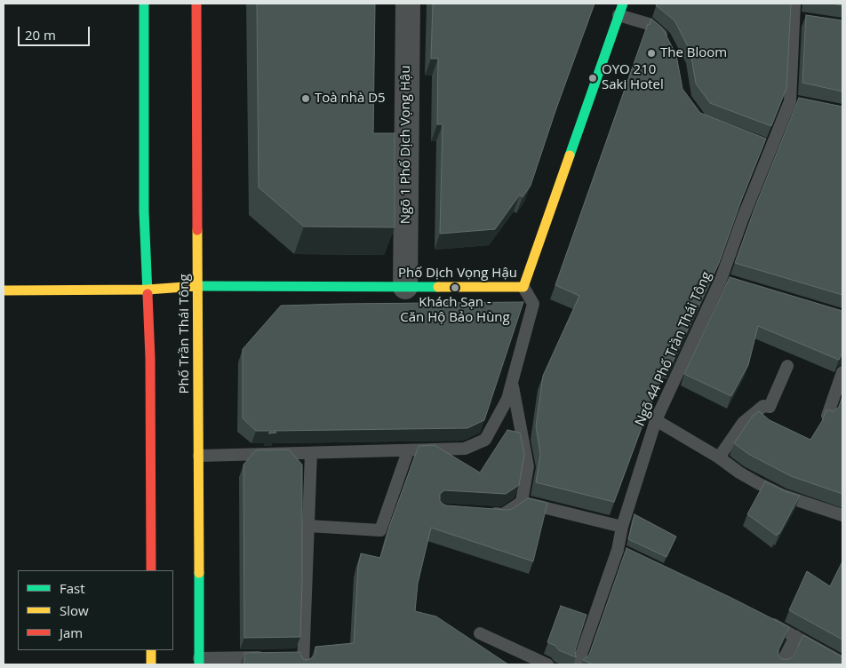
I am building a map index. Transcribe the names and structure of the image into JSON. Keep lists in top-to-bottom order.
{
  "streets": {
    "main road": ["Phố Dịch Vọng Hậu", "Phố Trần Thái Tông"],
    "street": ["Ngõ 1 Phố Dịch Vọng Hậu"],
    "lane": ["Ngõ 44 Phố Trần Thái Tông"]
  },
  "crossings": [
    ["Ngõ 1 Phố Dịch Vọng Hậu", "Phố Dịch Vọng Hậu"],
    ["Phố Dịch Vọng Hậu", "Phố Trần Thái Tông"]
  ],
  "places": [
    "The Bloom",
    "OYO 210 Saki Hotel",
    "Toà nhà D5",
    "Khách Sạn - Căn Hộ Bảo Hùng"
  ],
  "legend": ["Fast", "Slow", "Jam"],
  "scale_bar": "20 m"
}
